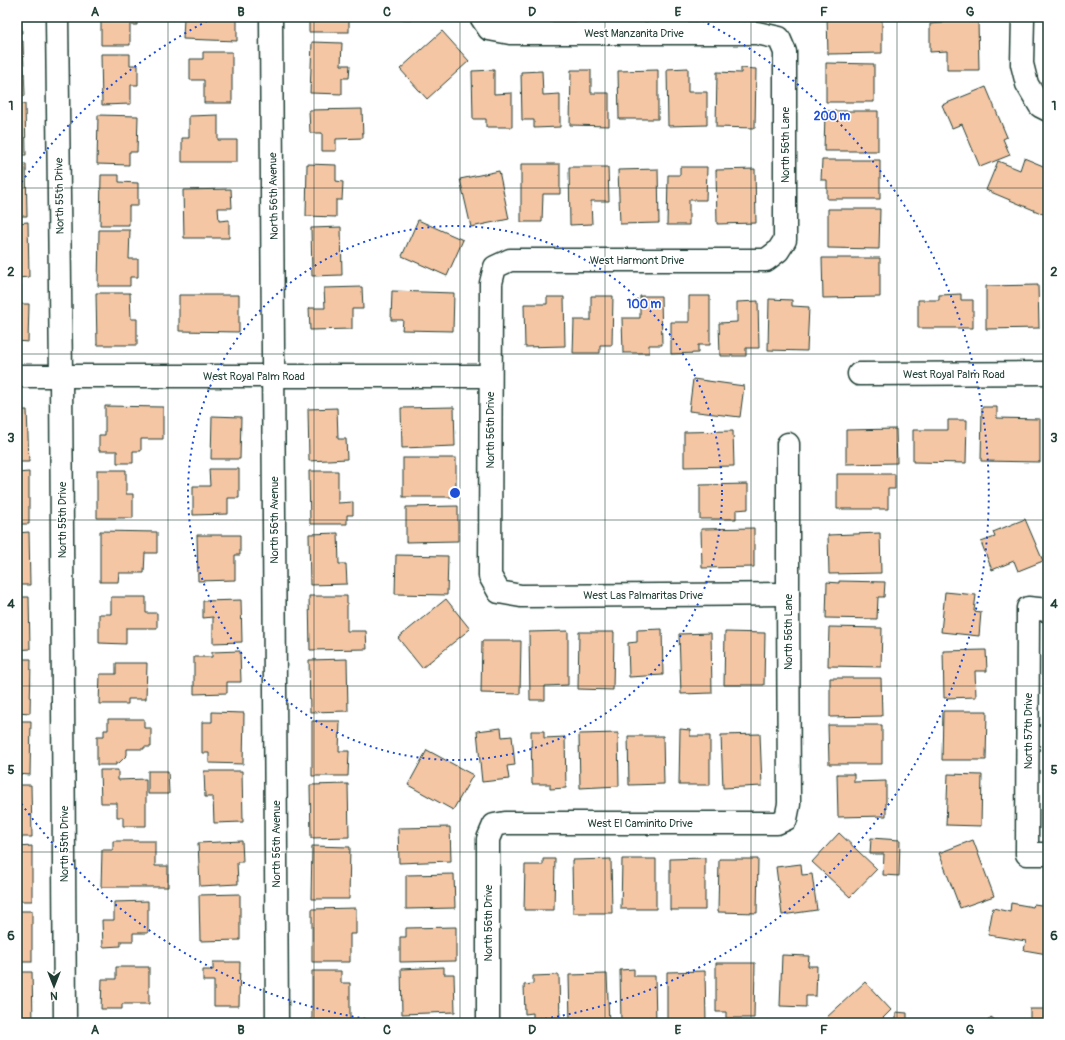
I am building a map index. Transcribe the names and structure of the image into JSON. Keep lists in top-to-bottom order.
{
  "streets": {
    "street": [
      "West Manzanita Drive",
      "North 56th Lane",
      "North 55th Drive",
      "North 56th Avenue",
      "West Harmont Drive",
      "West Royal Palm Road",
      "North 56th Drive",
      "West Las Palmaritas Drive",
      "North 57th Drive",
      "West El Caminito Drive"
    ]
  },
  "crossings": [
    ["West Manzanita Drive", "North 56th Lane"],
    ["North 56th Lane", "West Harmont Drive"],
    ["North 56th Lane", "West Las Palmaritas Drive"],
    ["North 56th Lane", "West El Caminito Drive"],
    ["North 55th Drive", "West Royal Palm Road"],
    ["North 56th Avenue", "West Royal Palm Road"],
    ["West Harmont Drive", "North 56th Drive"],
    ["West Royal Palm Road", "North 56th Drive"],
    ["North 56th Drive", "West Las Palmaritas Drive"],
    ["North 56th Drive", "West El Caminito Drive"]
  ],
  "north": "bottom",
  "grid": {
    "columns": [
      "A",
      "B",
      "C",
      "D",
      "E",
      "F",
      "G"
    ],
    "rows": [
      "1",
      "2",
      "3",
      "4",
      "5",
      "6"
    ]
  },
  "rings": ["200 m", "100 m"]
}
